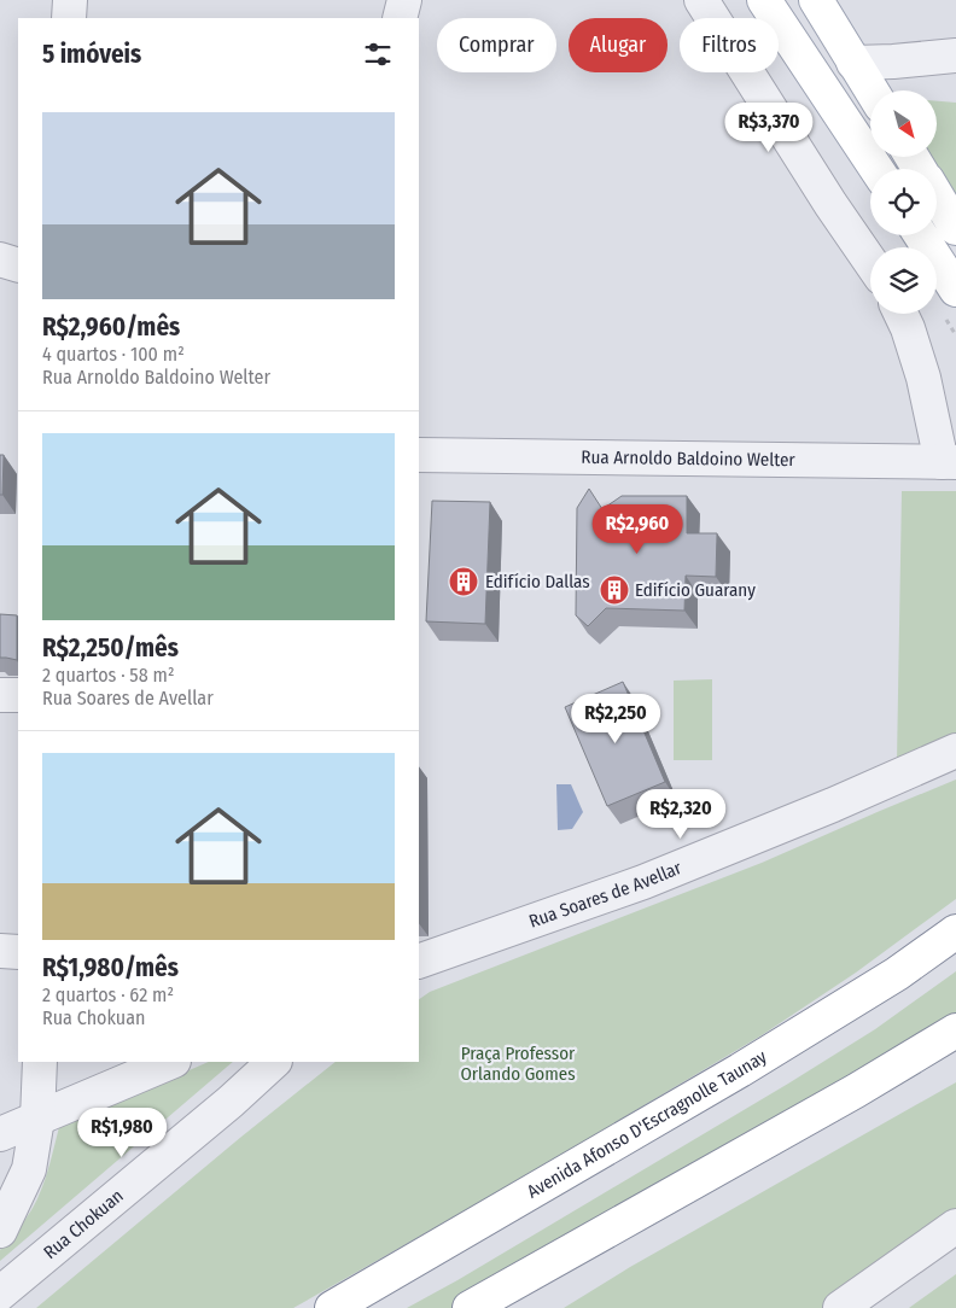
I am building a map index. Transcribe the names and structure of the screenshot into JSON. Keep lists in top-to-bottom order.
{
  "streets": {
    "main road": ["Avenida Afonso D'Escragnolle Taunay"],
    "street": ["Rua Arnoldo Baldoino Welter", "Rua Soares de Avellar", "Rua Chokuan"]
  },
  "parks": ["Praça Professor Orlando Gomes"],
  "places": {
    "building": ["Edifício Dallas", "Edifício Guarany"]
  },
  "north": "bottom right",
  "page": {
    "chip": ["Comprar", "Alugar", "Filtros"],
    "heading": "5 imóveis",
    "list": [
      {
        "name": "R$2,960/mês",
        "note": "4 quartos · 100 m² · Rua Arnoldo Baldoino Welter"
      },
      {
        "name": "R$2,250/mês",
        "note": "2 quartos · 58 m² · Rua Soares de Avellar"
      },
      {
        "name": "R$1,980/mês",
        "note": "2 quartos · 62 m² · Rua Chokuan"
      }
    ],
    "price": [
      "R$3,370",
      "R$2,960",
      "R$2,250",
      "R$2,320",
      "R$1,980"
    ]
  }
}
